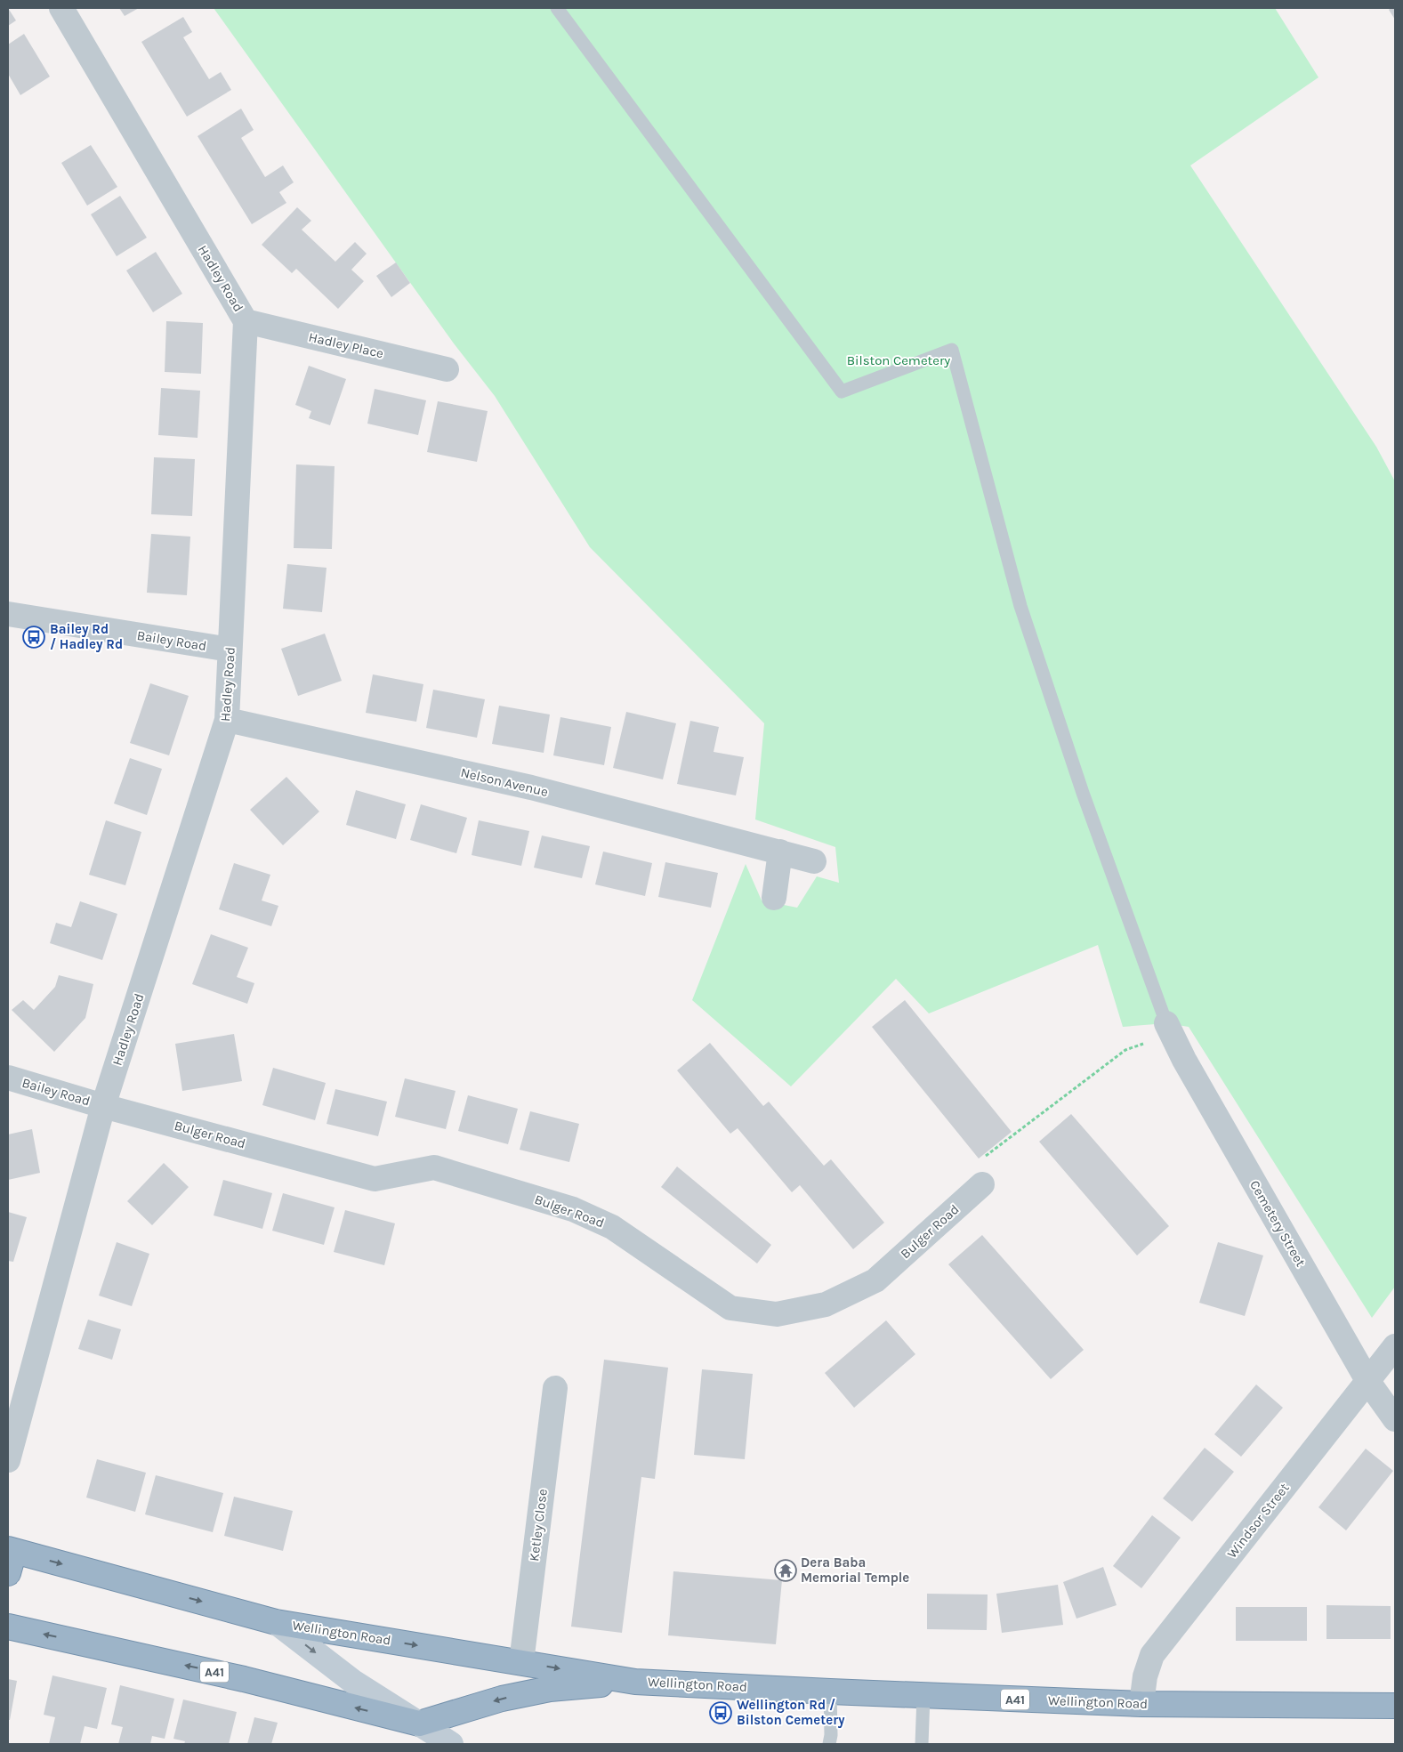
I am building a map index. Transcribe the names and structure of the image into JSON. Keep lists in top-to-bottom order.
{
  "streets": {
    "highway": ["Wellington Road", "A41"],
    "street": [
      "Hadley Road",
      "Hadley Place",
      "Bailey Road",
      "Nelson Avenue",
      "Bulger Road",
      "Cemetery Street",
      "Windsor Street",
      "Ketley Close"
    ]
  },
  "crossings": [
    ["Hadley Road", "Hadley Place"],
    ["Hadley Road", "Bailey Road"],
    ["Hadley Road", "Nelson Avenue"],
    ["Hadley Road", "Bulger Road"],
    ["Bailey Road", "Bulger Road"],
    ["Cemetery Street", "Windsor Street"],
    ["Windsor Street", "Wellington Road"],
    ["Ketley Close", "Wellington Road"],
    ["Wellington Road", "A41"]
  ],
  "parks": ["Bilston Cemetery"],
  "places": {
    "bus stop": ["Bailey Rd / Hadley Rd", "Wellington Rd / Bilston Cemetery"],
    "temple": ["Dera Baba Memorial Temple"]
  }
}
